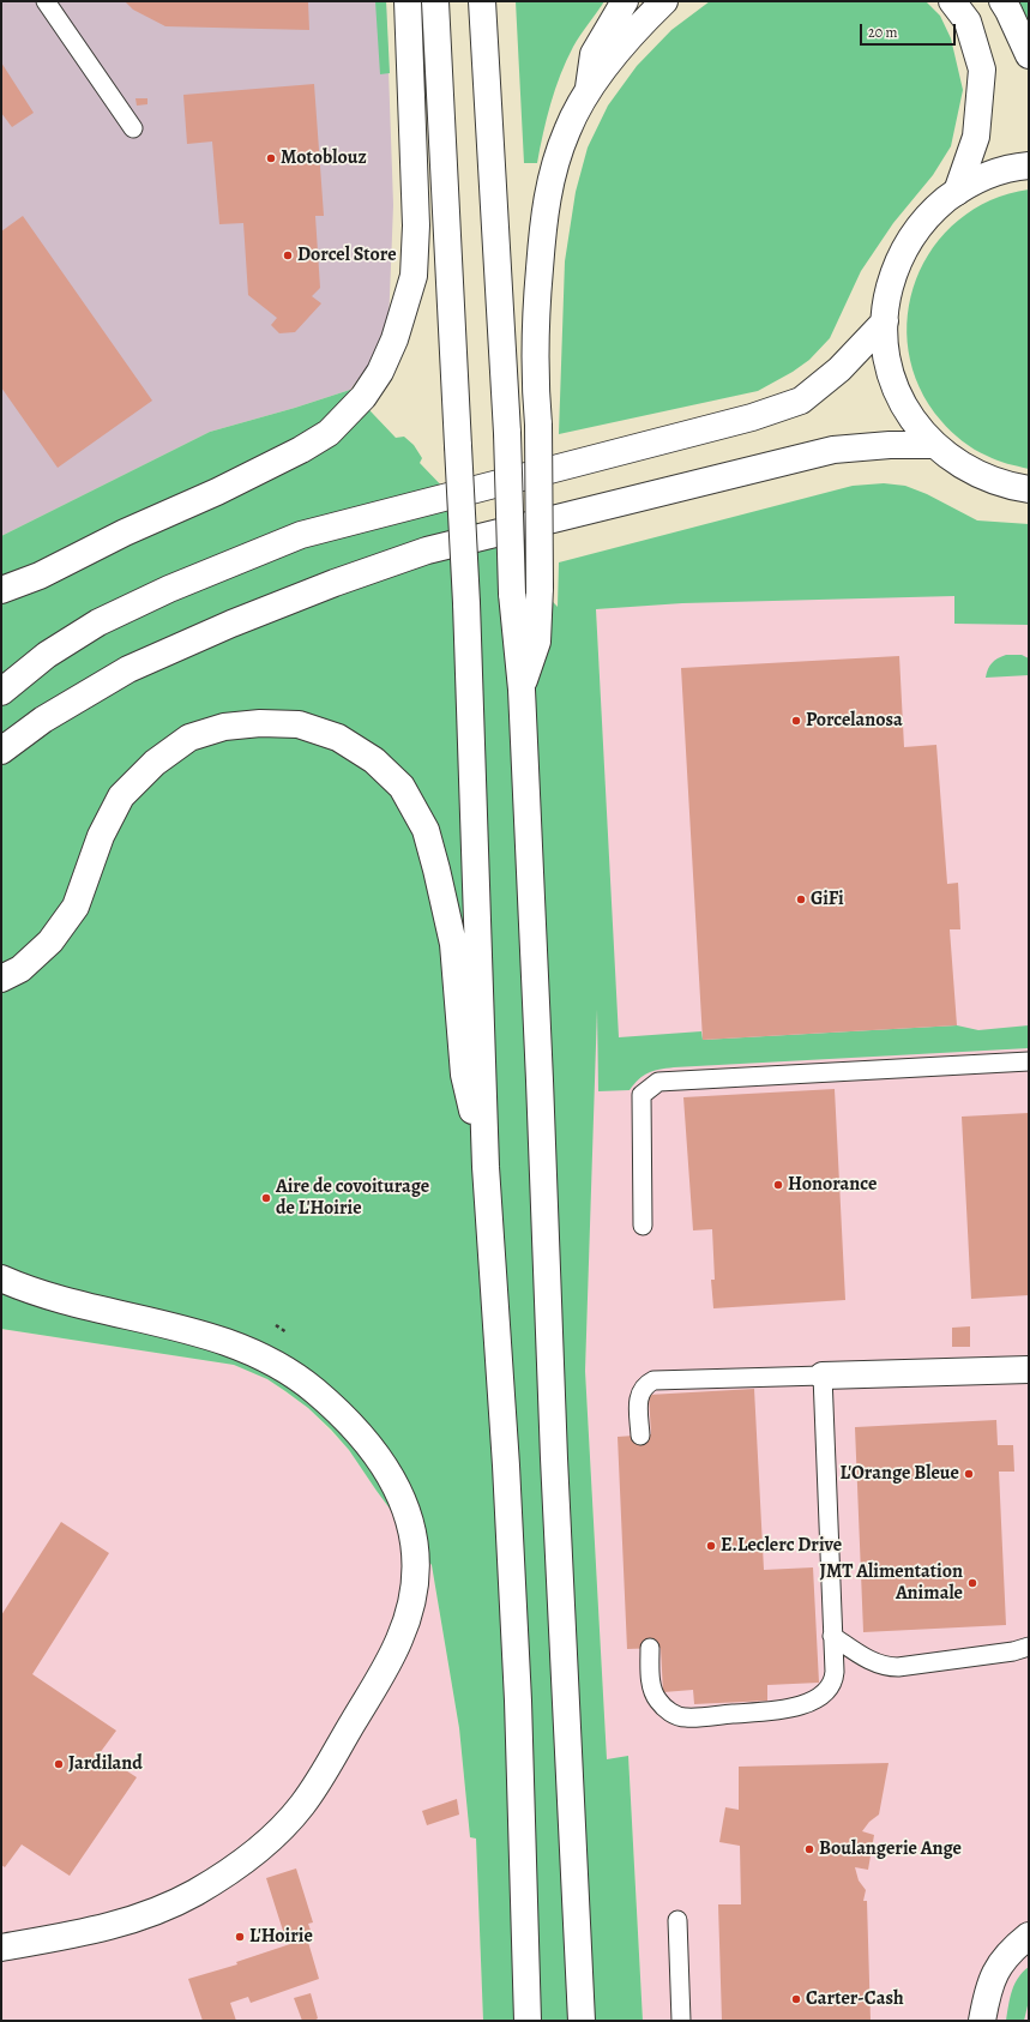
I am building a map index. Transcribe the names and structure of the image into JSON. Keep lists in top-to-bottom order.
{
  "places": [
    "Motoblouz",
    "Dorcel Store",
    "Porcelanosa",
    "GiFi",
    "Honorance",
    "Aire de covoiturage de L'Hoirie",
    "L'Orange Bleue",
    "E.Leclerc Drive",
    "JMT Alimentation Animale",
    "Jardiland",
    "Boulangerie Ange",
    "L'Hoirie",
    "Carter-Cash"
  ],
  "scale_bar": "20 m"
}
